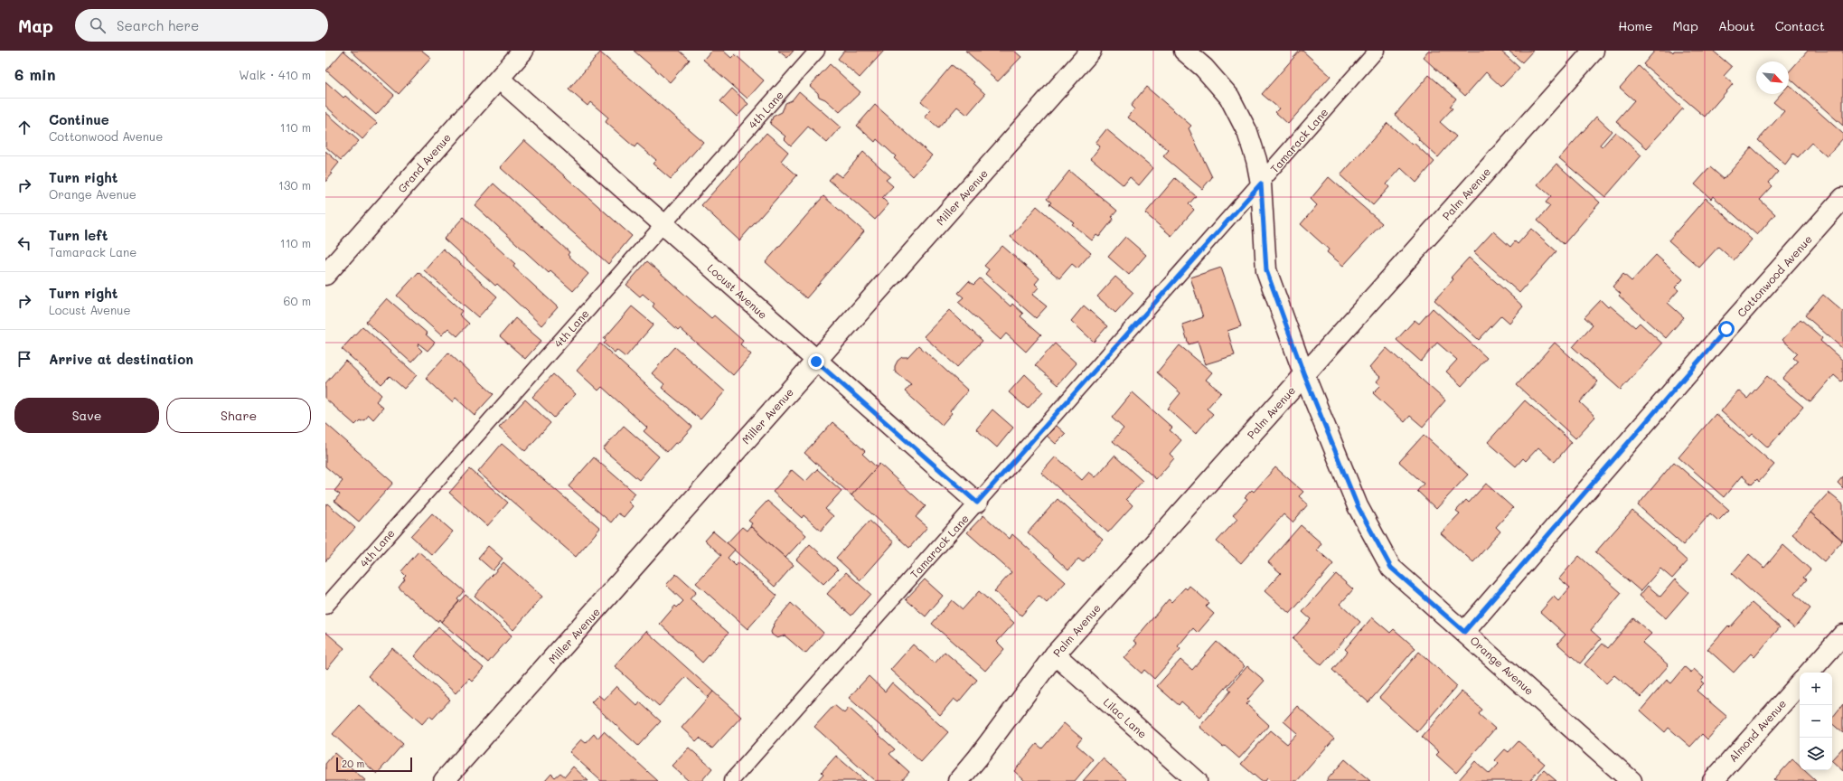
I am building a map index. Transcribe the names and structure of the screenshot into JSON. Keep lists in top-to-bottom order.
{
  "streets": {
    "street": [
      "Grand Avenue",
      "Palm Avenue",
      "Miller Avenue",
      "Cottonwood Avenue",
      "Locust Avenue",
      "Orange Avenue",
      "Lilac Lane",
      "Almond Avenue"
    ],
    "lane": ["4th Lane", "Tamarack Lane"]
  },
  "crossings": [
    ["4th Lane", "Locust Avenue"],
    ["Tamarack Lane", "Locust Avenue"],
    ["Tamarack Lane", "Orange Avenue"],
    ["Grand Avenue", "Locust Avenue"],
    ["Palm Avenue", "Orange Avenue"],
    ["Palm Avenue", "Lilac Lane"],
    ["Miller Avenue", "Locust Avenue"],
    ["Cottonwood Avenue", "Orange Avenue"]
  ],
  "scale_bar": "20 m",
  "north": "bottom right",
  "page": {
    "header": "Map",
    "search": "Search here",
    "nav": [
      "Home",
      "Map",
      "About",
      "Contact"
    ],
    "heading": ["6 min", "Walk · 410 m"],
    "list": [
      ["Continue", "Cottonwood Avenue", "110 m"],
      ["Turn right", "Orange Avenue", "130 m"],
      ["Turn left", "Tamarack Lane", "110 m"],
      ["Turn right", "Locust Avenue", "60 m"],
      "Arrive at destination"
    ],
    "buttons": ["Save", "Share"],
    "map_buttons": ["+", "−"],
    "scale": "20 m"
  }
}
